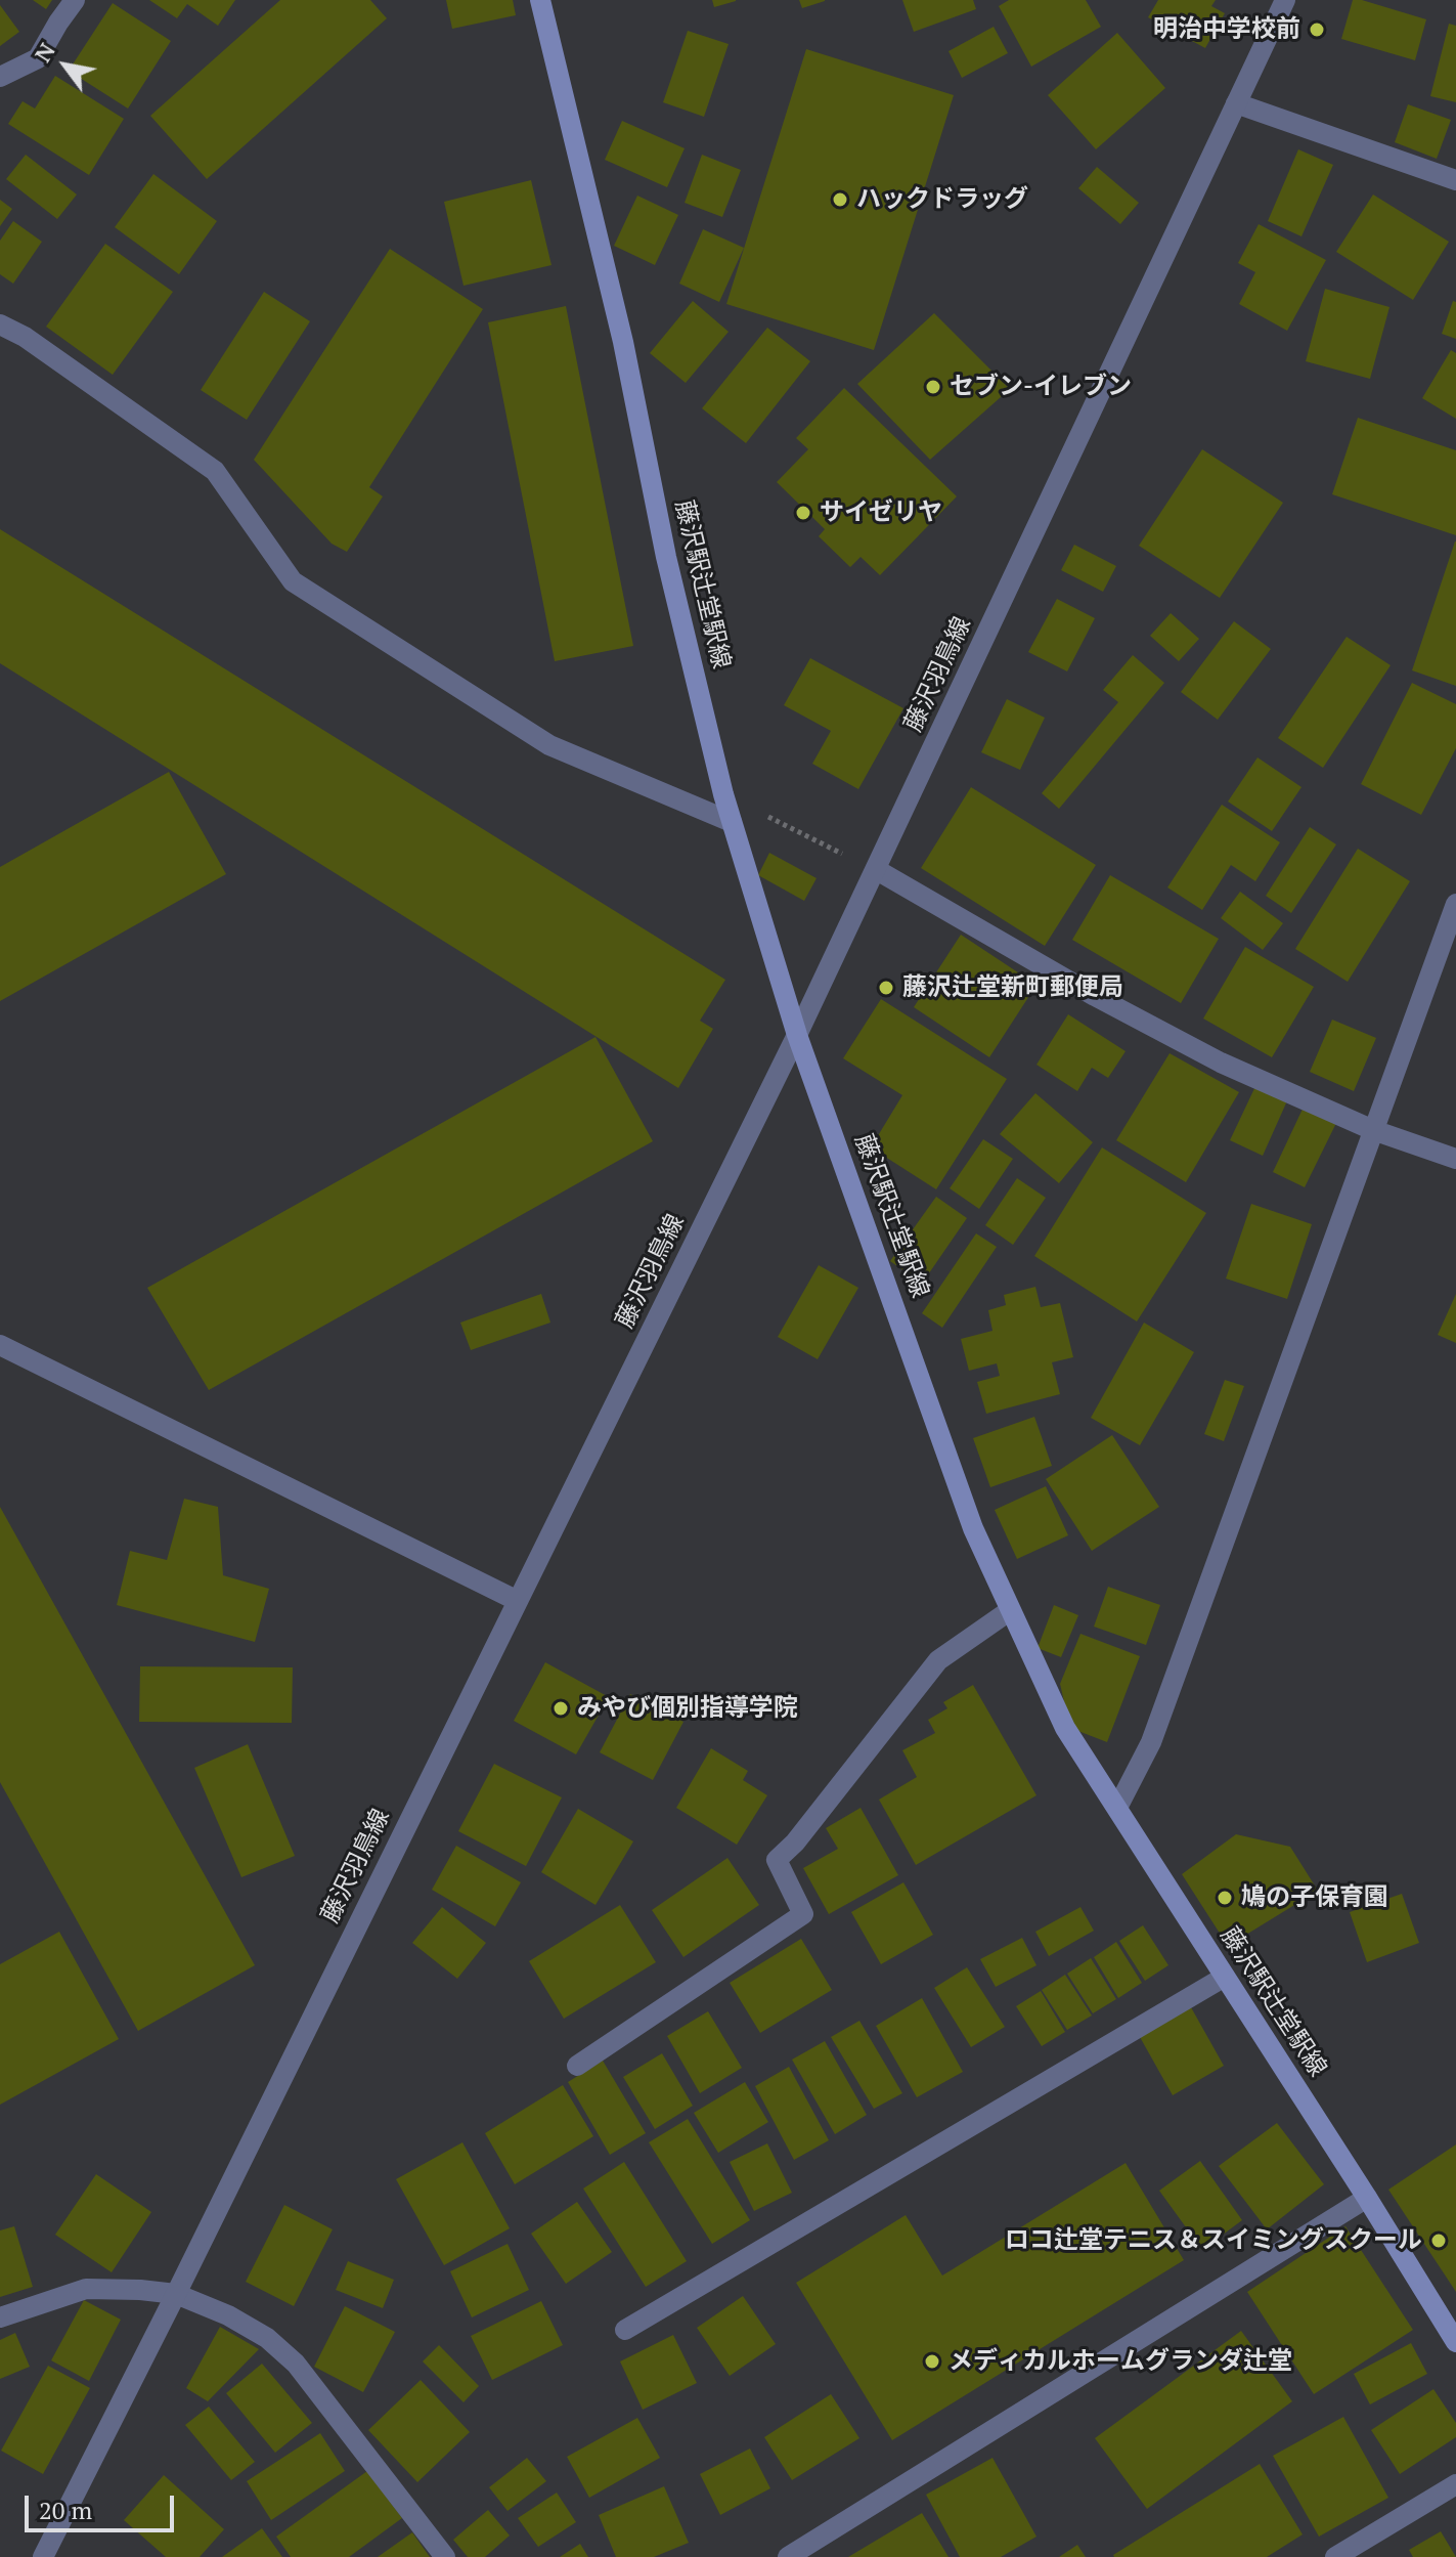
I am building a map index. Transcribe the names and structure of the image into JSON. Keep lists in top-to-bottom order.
{
  "streets": {
    "main road": ["藤沢駅辻堂駅線"],
    "street": ["藤沢羽鳥線"]
  },
  "crossings": [
    ["藤沢駅辻堂駅線", "藤沢羽鳥線"]
  ],
  "places": [
    "明治中学校前",
    "ハックドラッグ",
    "セブン-イレブン",
    "サイゼリヤ",
    "藤沢辻堂新町郵便局",
    "みやび個別指導学院",
    "鳩の子保育園",
    "ロコ辻堂テニス＆スイミングスクール",
    "メディカルホームグランダ辻堂"
  ],
  "scale_bar": "20 m",
  "north": "top left"
}
